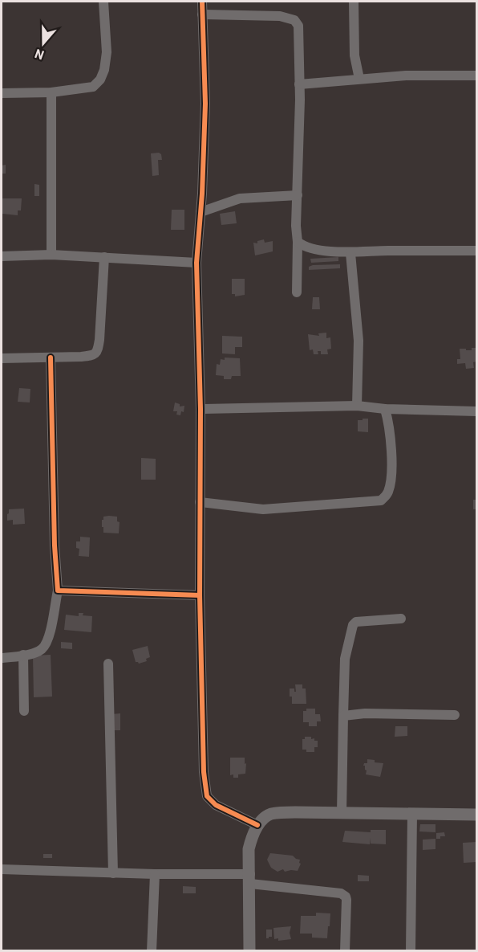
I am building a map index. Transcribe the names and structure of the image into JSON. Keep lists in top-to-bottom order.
{
  "north": "bottom"
}
